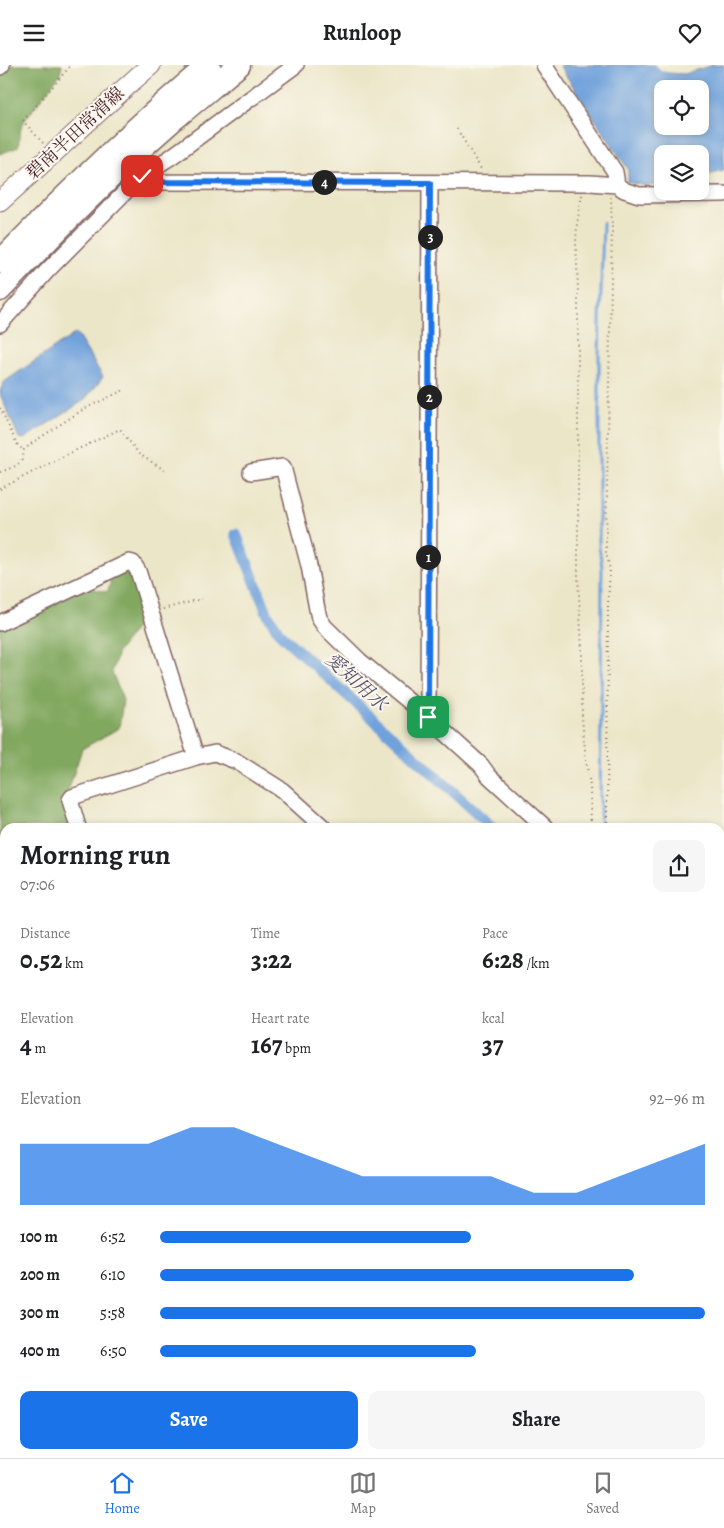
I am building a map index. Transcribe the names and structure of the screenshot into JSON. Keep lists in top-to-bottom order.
{
  "streets": {
    "main road": ["碧南半田常滑線"]
  },
  "water": ["愛知用水"],
  "page": {
    "header": "Runloop",
    "pins": [
      "4",
      "3",
      "2",
      "1"
    ],
    "heading": ["Morning run", "07:06"],
    "stats": [
      ["Distance", "0.52 km"],
      ["Time", "3:22"],
      ["Pace", "6:28 /km"],
      ["Elevation", "4 m"],
      ["Heart rate", "167 bpm"],
      ["kcal", "37"]
    ],
    "chart": ["Elevation", "92–96 m"],
    "list": [
      {
        "name": "100 m",
        "note": "6:52"
      },
      {
        "name": "200 m",
        "note": "6:10"
      },
      {
        "name": "300 m",
        "note": "5:58"
      },
      {
        "name": "400 m",
        "note": "6:50"
      }
    ],
    "buttons": ["Save", "Share"],
    "tabs": ["Home", "Map", "Saved"]
  }
}
